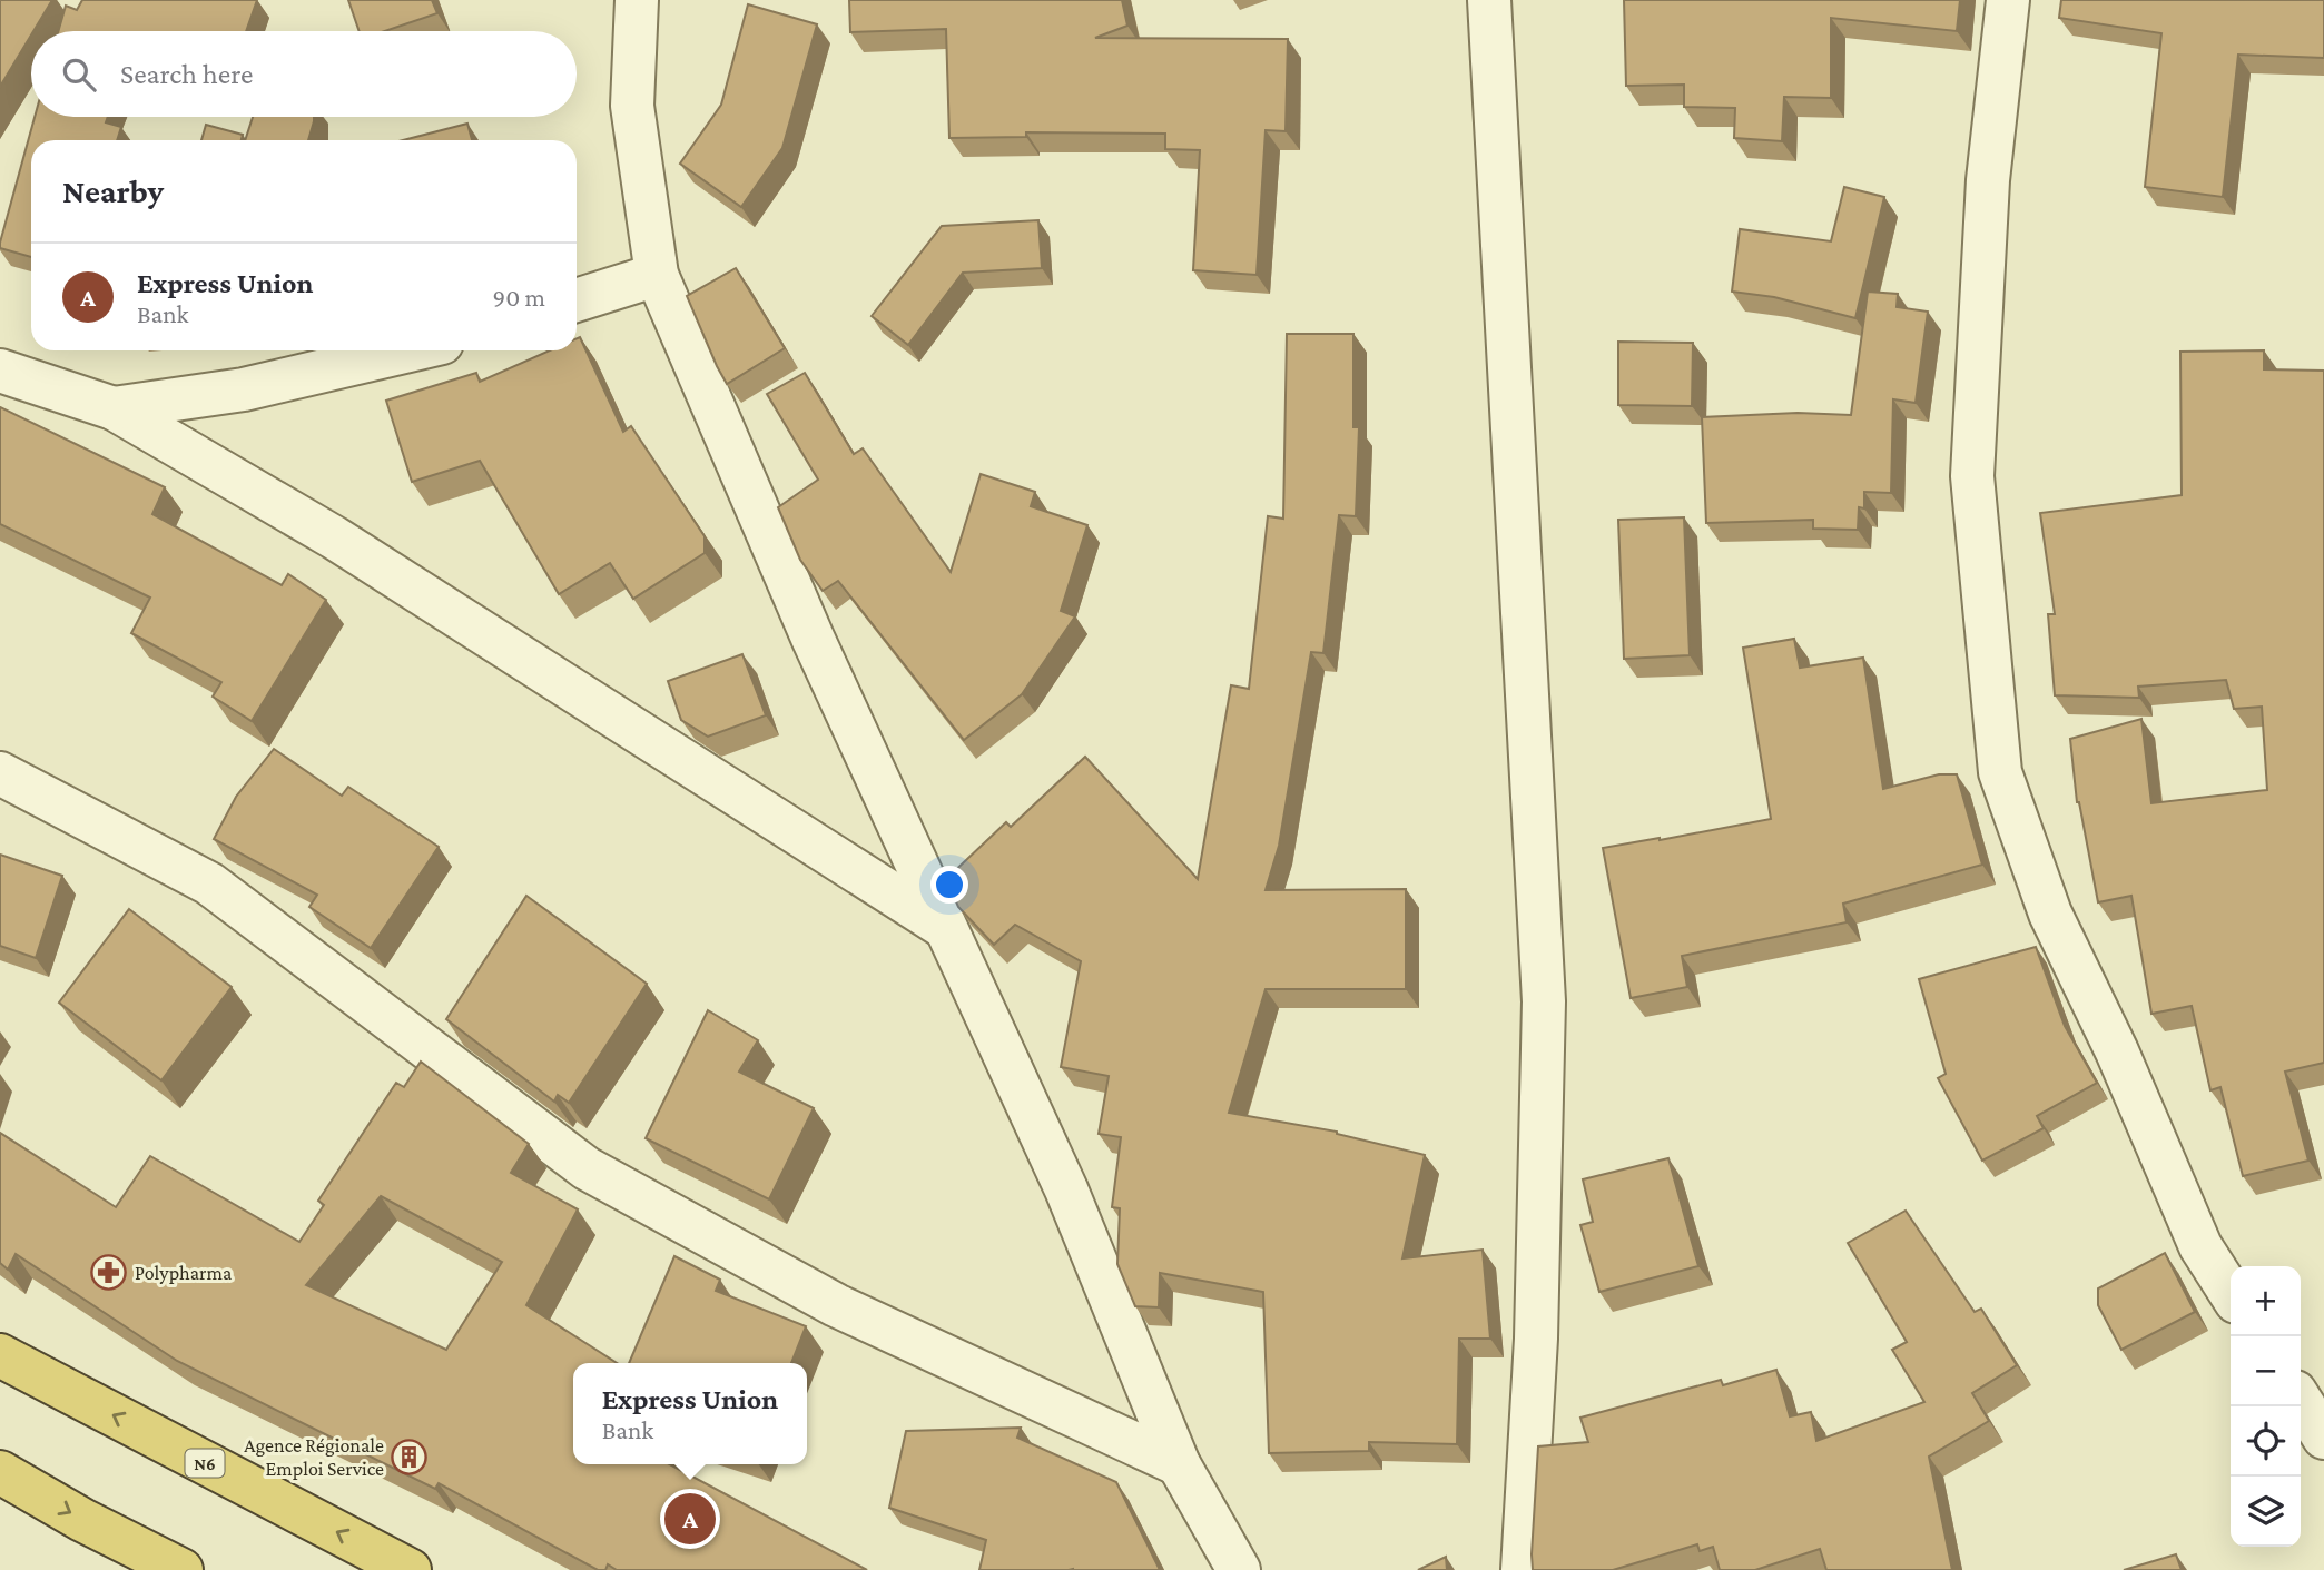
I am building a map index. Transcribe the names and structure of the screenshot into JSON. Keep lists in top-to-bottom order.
{
  "streets": {
    "highway": ["N6"]
  },
  "places": {
    "pharmacy": ["Polypharma"],
    "building": ["Agence Régionale Emploi Service"]
  },
  "page": {
    "search": "Search here",
    "heading": "Nearby",
    "list": [
      {
        "mark": "A",
        "name": "Express Union",
        "note": "Bank",
        "value": "90 m"
      }
    ],
    "map_buttons": ["+", "−"],
    "popup": ["Express Union", "Bank"],
    "pins": "A"
  }
}
